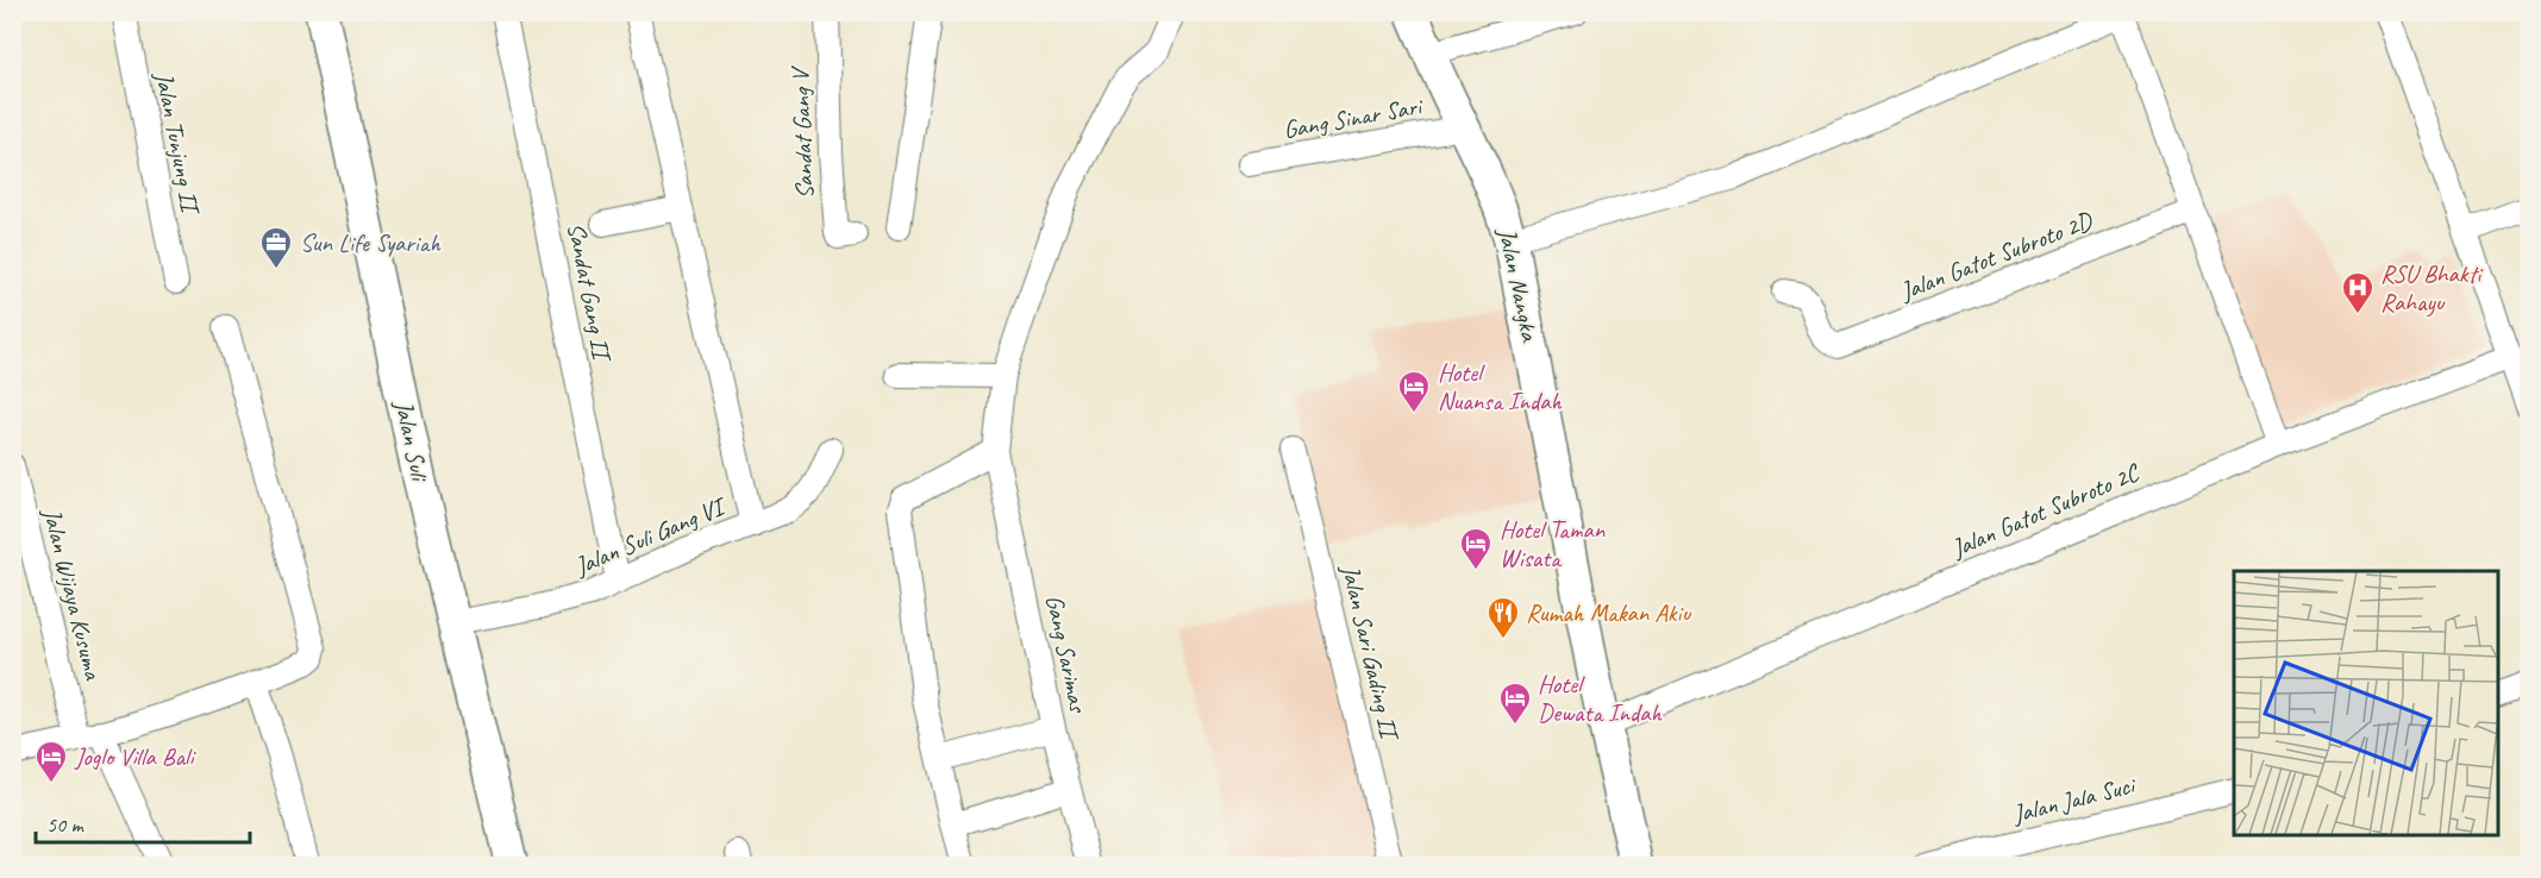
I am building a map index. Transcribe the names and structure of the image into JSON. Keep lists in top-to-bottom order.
{
  "streets": {
    "main road": ["Jalan Nangka", "Jalan Suli"],
    "street": [
      "Gang Sinar Sari",
      "Sandat Gang V",
      "Jalan Tunjung II",
      "Jalan Gatot Subroto 2D",
      "Sandat Gang II",
      "Jalan Gatot Subroto 2C",
      "Jalan Suli Gang VI",
      "Jalan Wijaya Kusuma",
      "Jalan Sari Gading II",
      "Gang Sarimas",
      "Jalan Jala Suci"
    ]
  },
  "crossings": [
    ["Gang Sinar Sari", "Jalan Nangka"],
    ["Jalan Nangka", "Jalan Gatot Subroto 2C"],
    ["Sandat Gang II", "Jalan Suli Gang VI"],
    ["Jalan Suli", "Jalan Suli Gang VI"]
  ],
  "places": {
    "office": ["Sun Life Syariah"],
    "hospital": ["RSU Bhakti Rahayu"],
    "hotel": [
      "Hotel Nuansa Indah",
      "Hotel Taman Wisata",
      "Hotel Dewata Indah",
      "Joglo Villa Bali"
    ],
    "restaurant": ["Rumah Makan Akiu"]
  },
  "scale_bar": "50 m"
}
